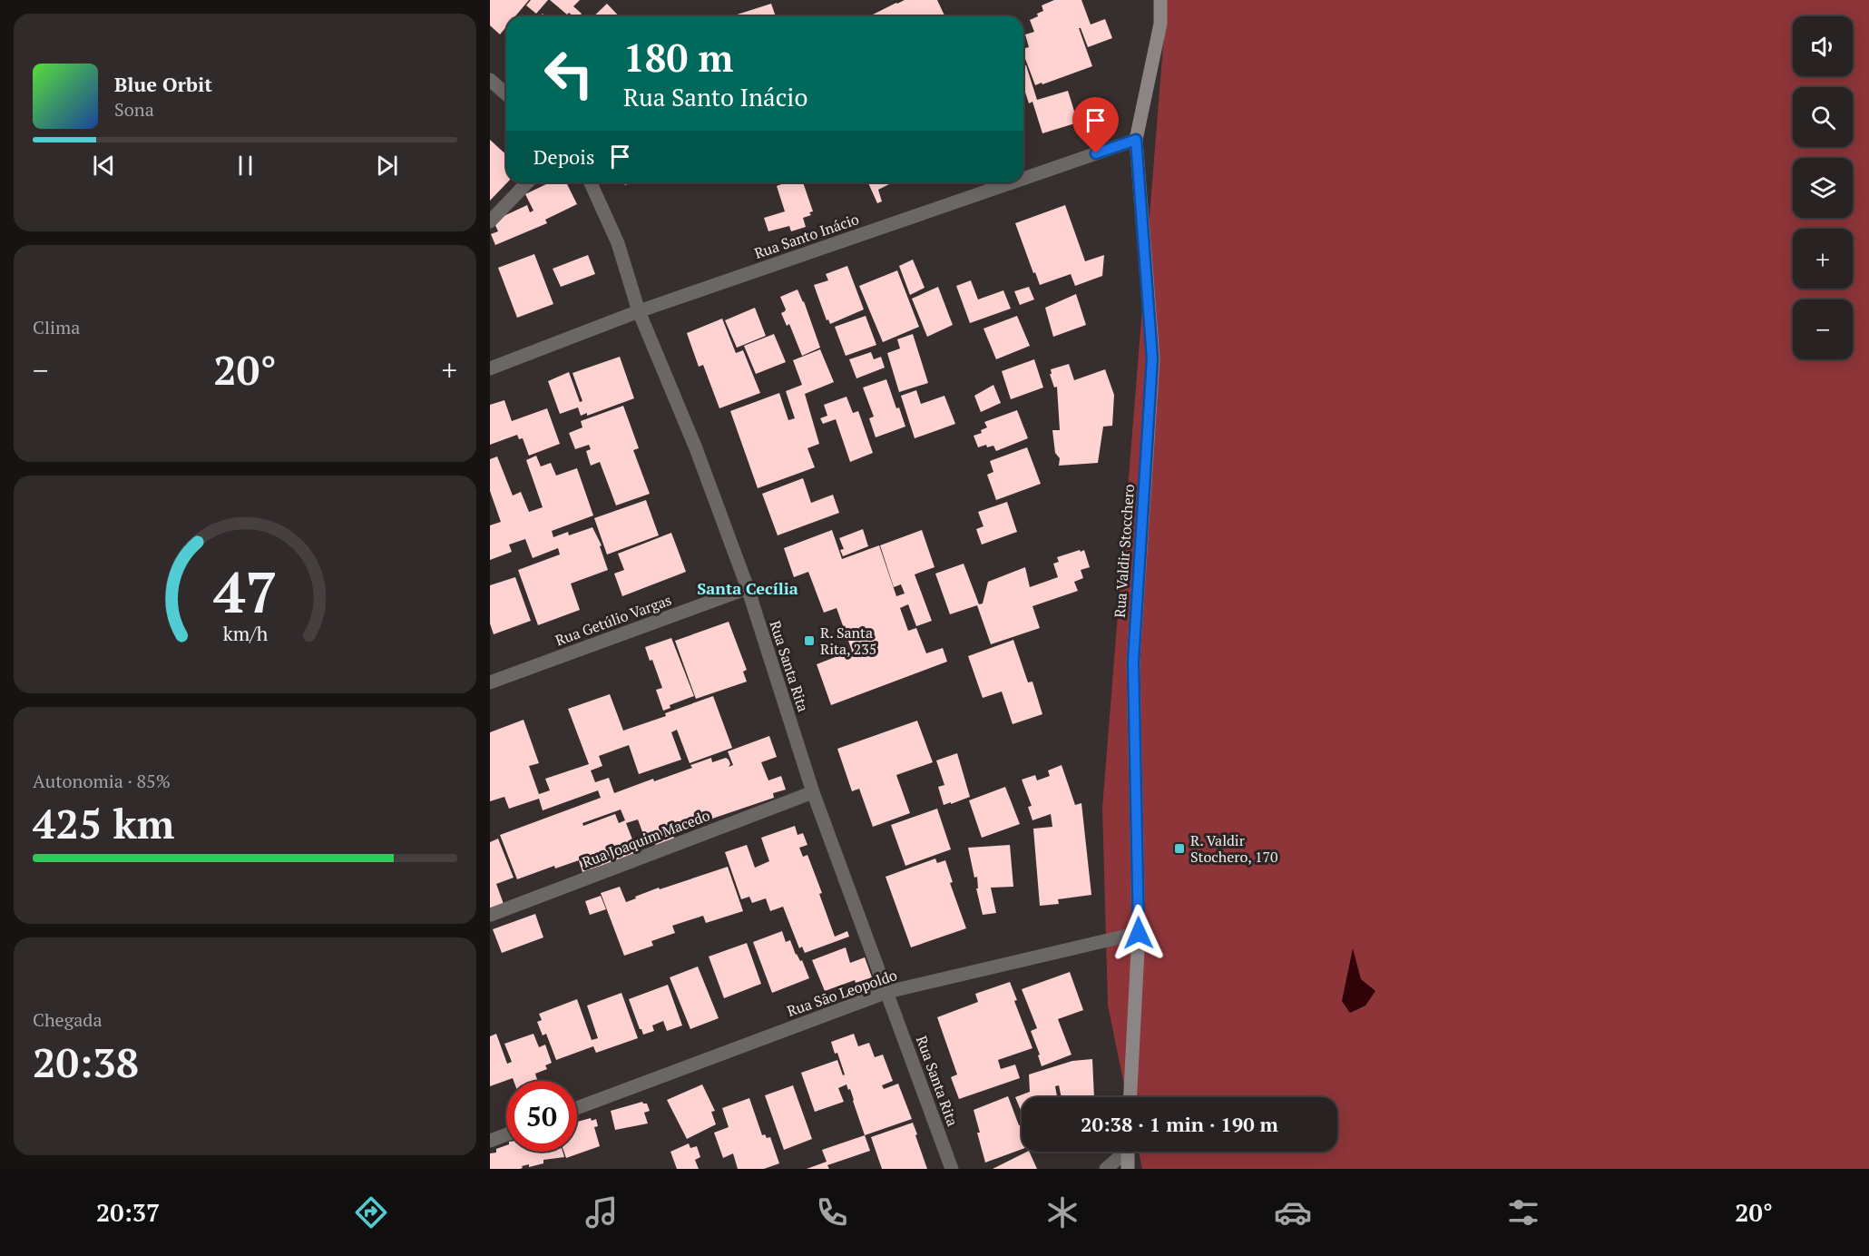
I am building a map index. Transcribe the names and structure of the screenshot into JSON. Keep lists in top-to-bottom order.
{
  "streets": {
    "main road": ["Rua Valdir Stocchero"],
    "street": [
      "Rua Santo Inácio",
      "Rua Getúlio Vargas",
      "Rua Santa Rita",
      "Rua Joaquim Macedo",
      "Rua São Leopoldo"
    ]
  },
  "crossings": [
    ["Rua Santo Inácio", "Rua Valdir Stocchero"],
    ["Rua Santo Inácio", "Rua Santa Rita"],
    ["Rua Valdir Stocchero", "Rua São Leopoldo"],
    ["Rua Getúlio Vargas", "Rua Santa Rita"],
    ["Rua Santa Rita", "Rua Joaquim Macedo"],
    ["Rua Santa Rita", "Rua São Leopoldo"]
  ],
  "districts": ["Santa Cecília"],
  "places": {
    "transit": ["R. Santa Rita, 235", "R. Valdir Stochero, 170"]
  },
  "page": {
    "map_buttons": ["+", "−"],
    "turn": ["180 m", "Rua Santo Inácio"],
    "song": ["Blue Orbit", "Sona"],
    "then": "Depois",
    "tile": [
      "Clima",
      ["Autonomia · 85%", "425 km"],
      ["Chegada", "20:38"]
    ],
    "heat": ["−", "20°", "+"],
    "limit": "50",
    "trip": "20:38 · 1 min · 190 m",
    "tabs": ["20:37", "20°"],
    "gauge": ["47", "km/h"]
  }
}
